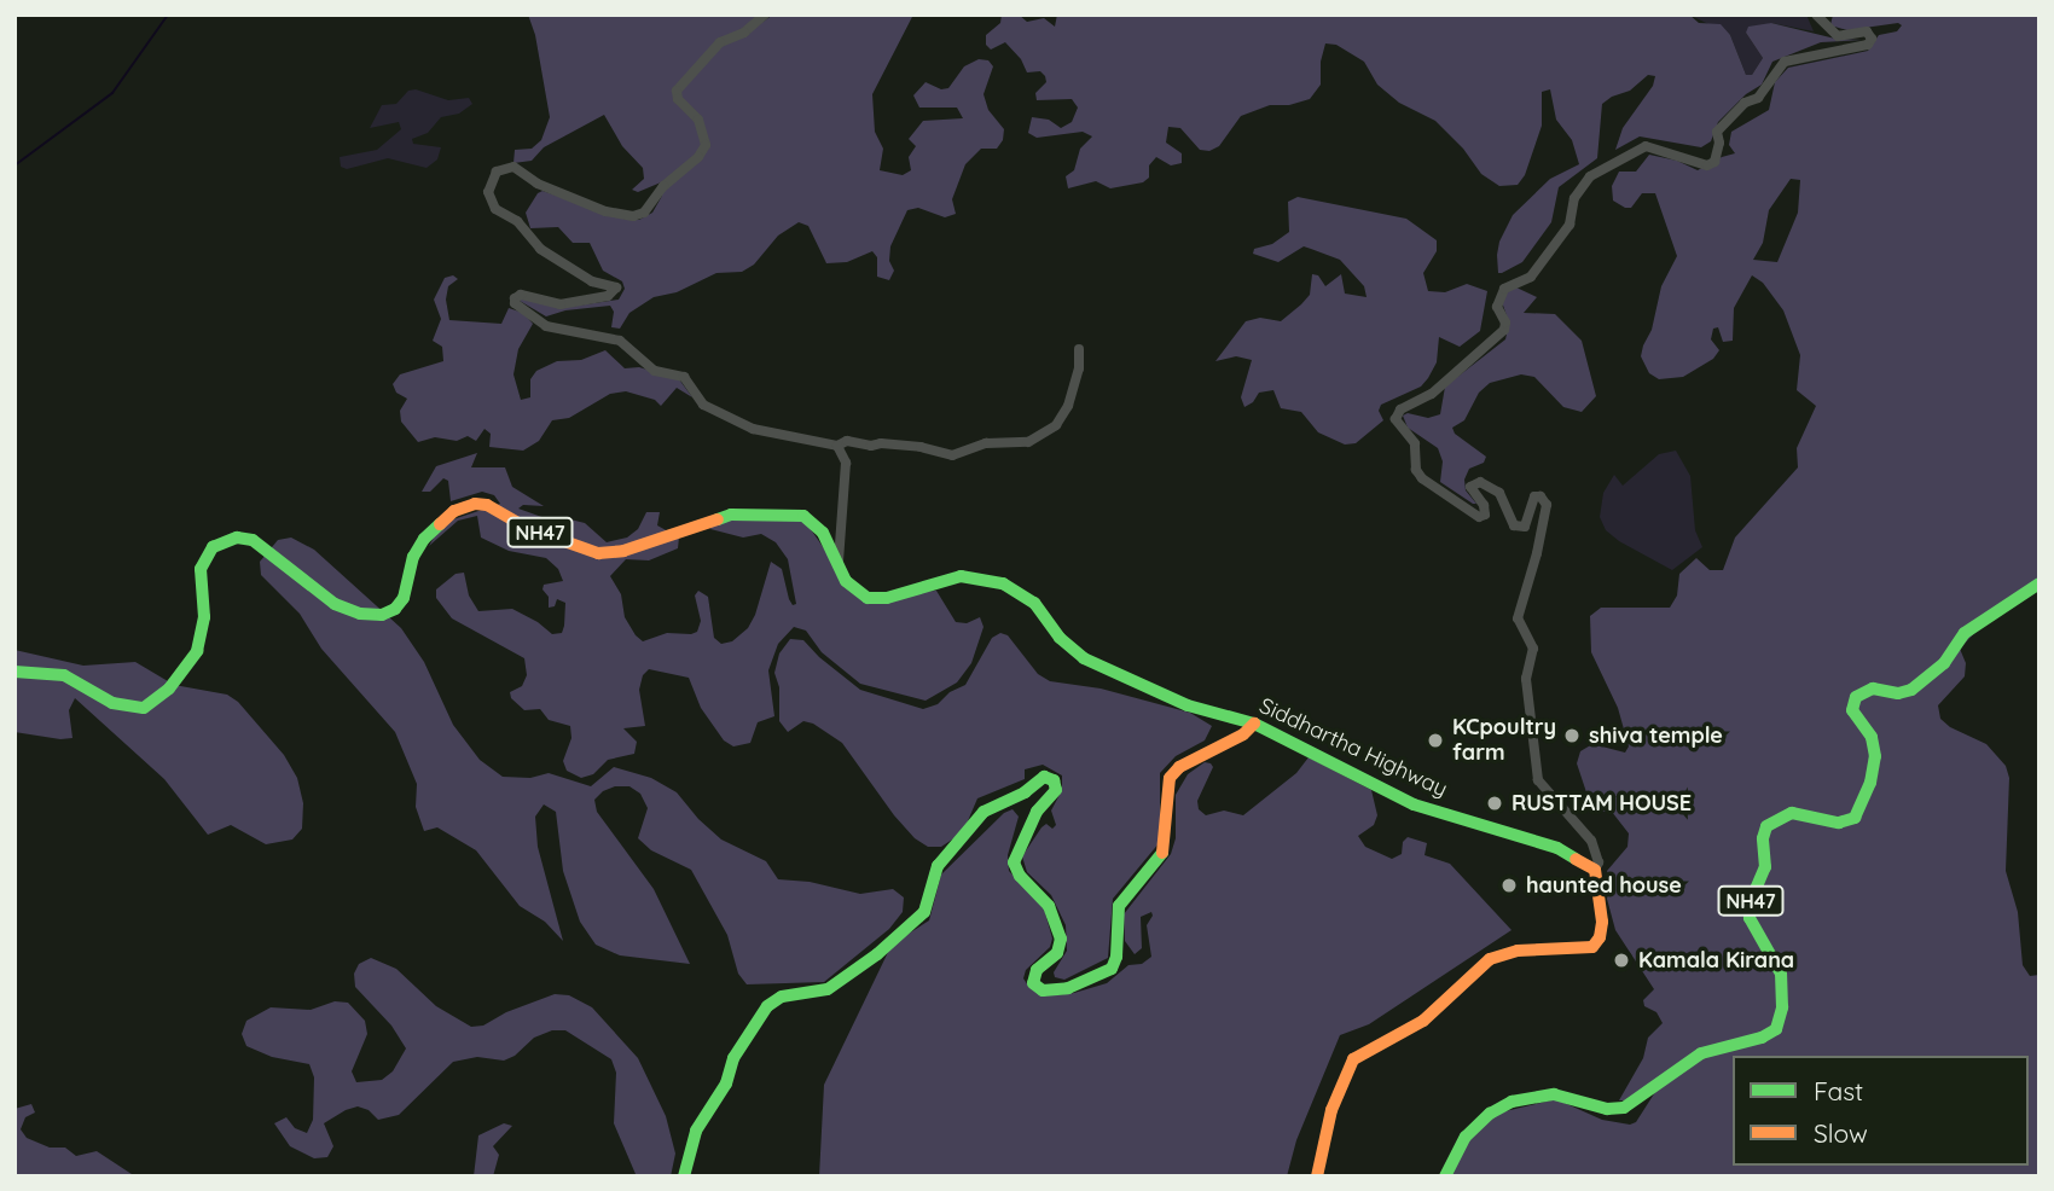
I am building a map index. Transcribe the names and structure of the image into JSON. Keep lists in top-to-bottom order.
{
  "streets": {
    "main road": ["NH47", "Siddhartha Highway"]
  },
  "places": [
    "shiva temple",
    "KCpoultry farm",
    "RUSTTAM HOUSE",
    "haunted house",
    "Kamala Kirana"
  ],
  "legend": ["Fast", "Slow"]
}
